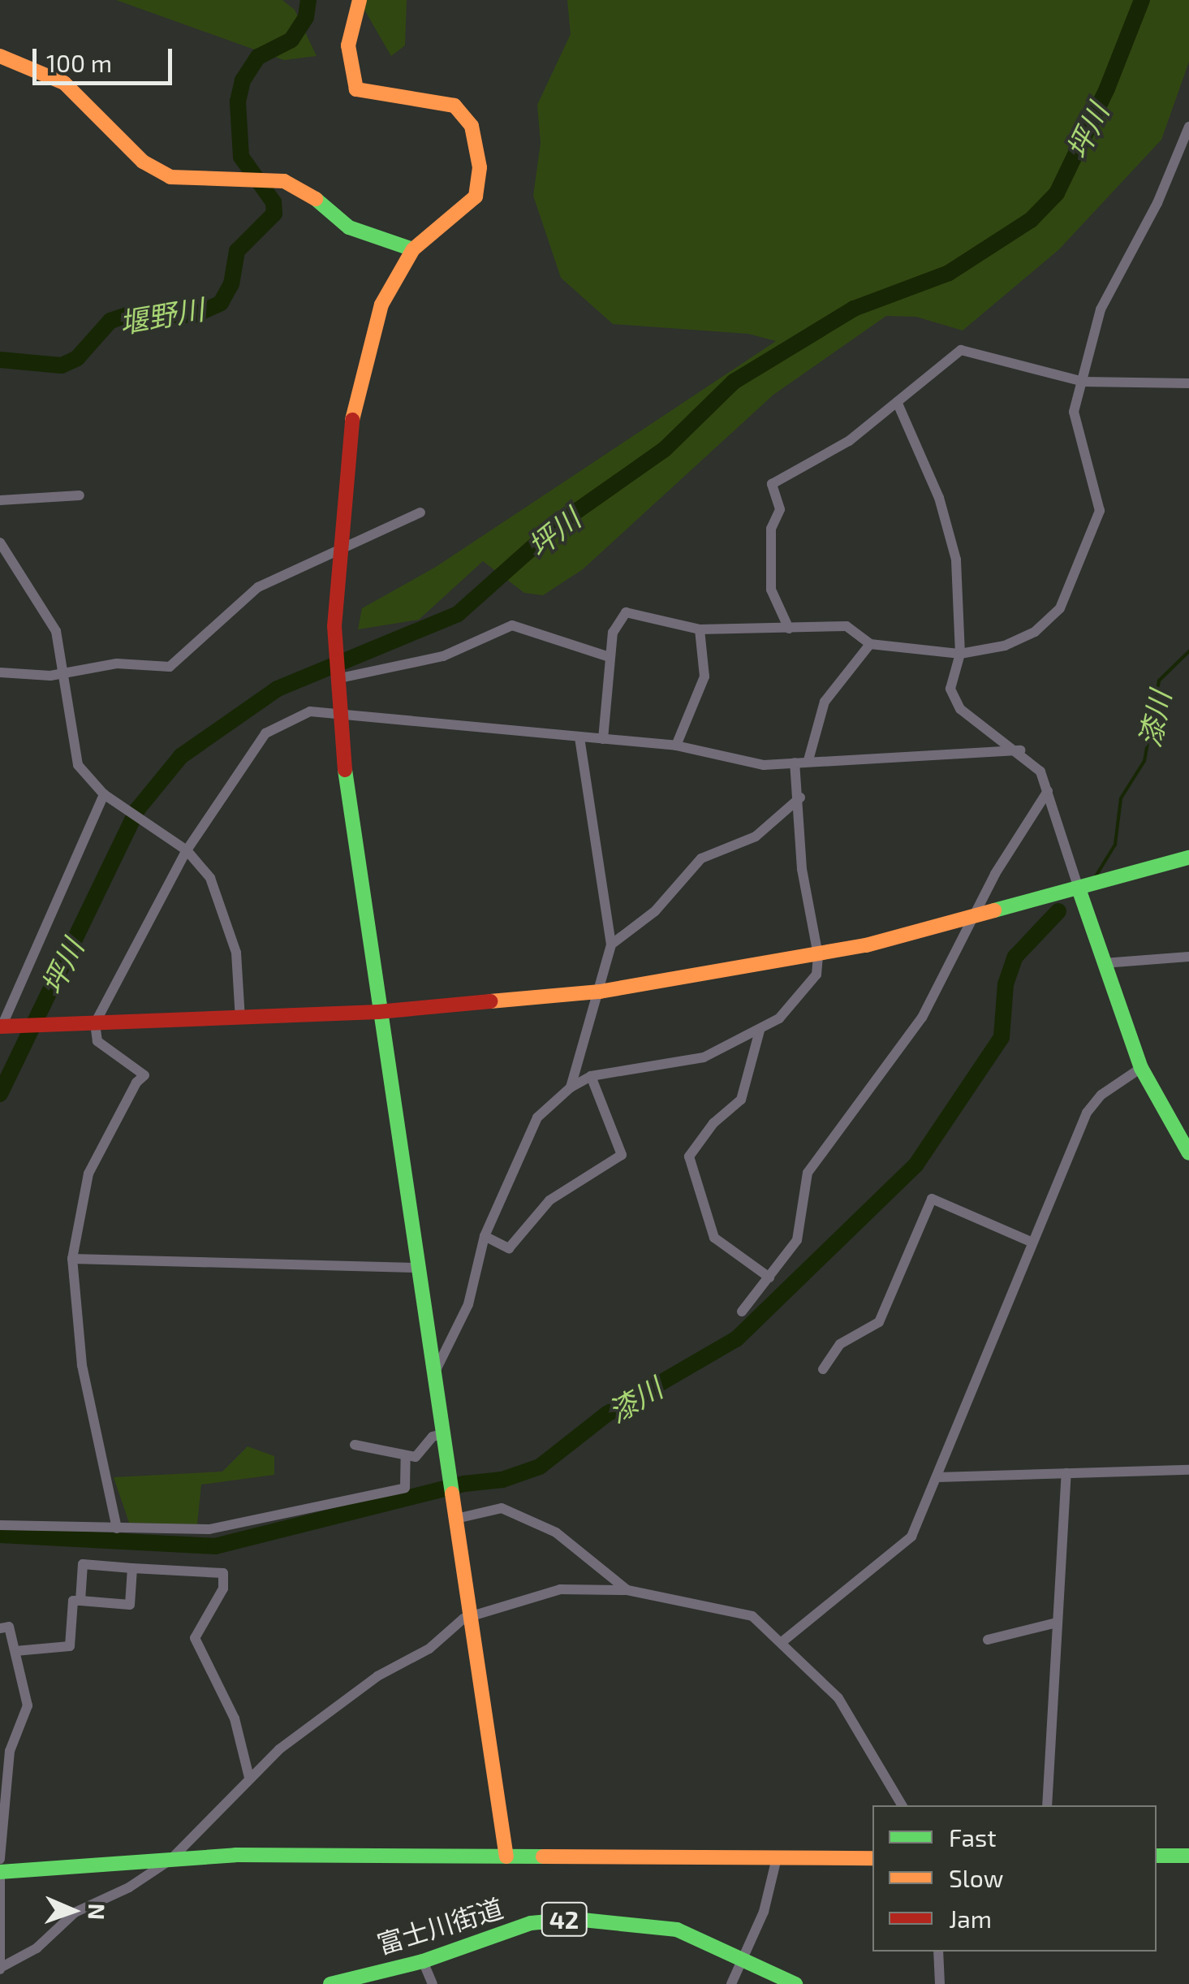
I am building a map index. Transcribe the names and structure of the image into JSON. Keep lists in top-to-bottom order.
{
  "streets": {
    "street": ["42", "富士川街道"]
  },
  "water": ["坪川", "堰野川", "漆川"],
  "legend": ["Fast", "Slow", "Jam"],
  "scale_bar": "100 m",
  "north": "right"
}
